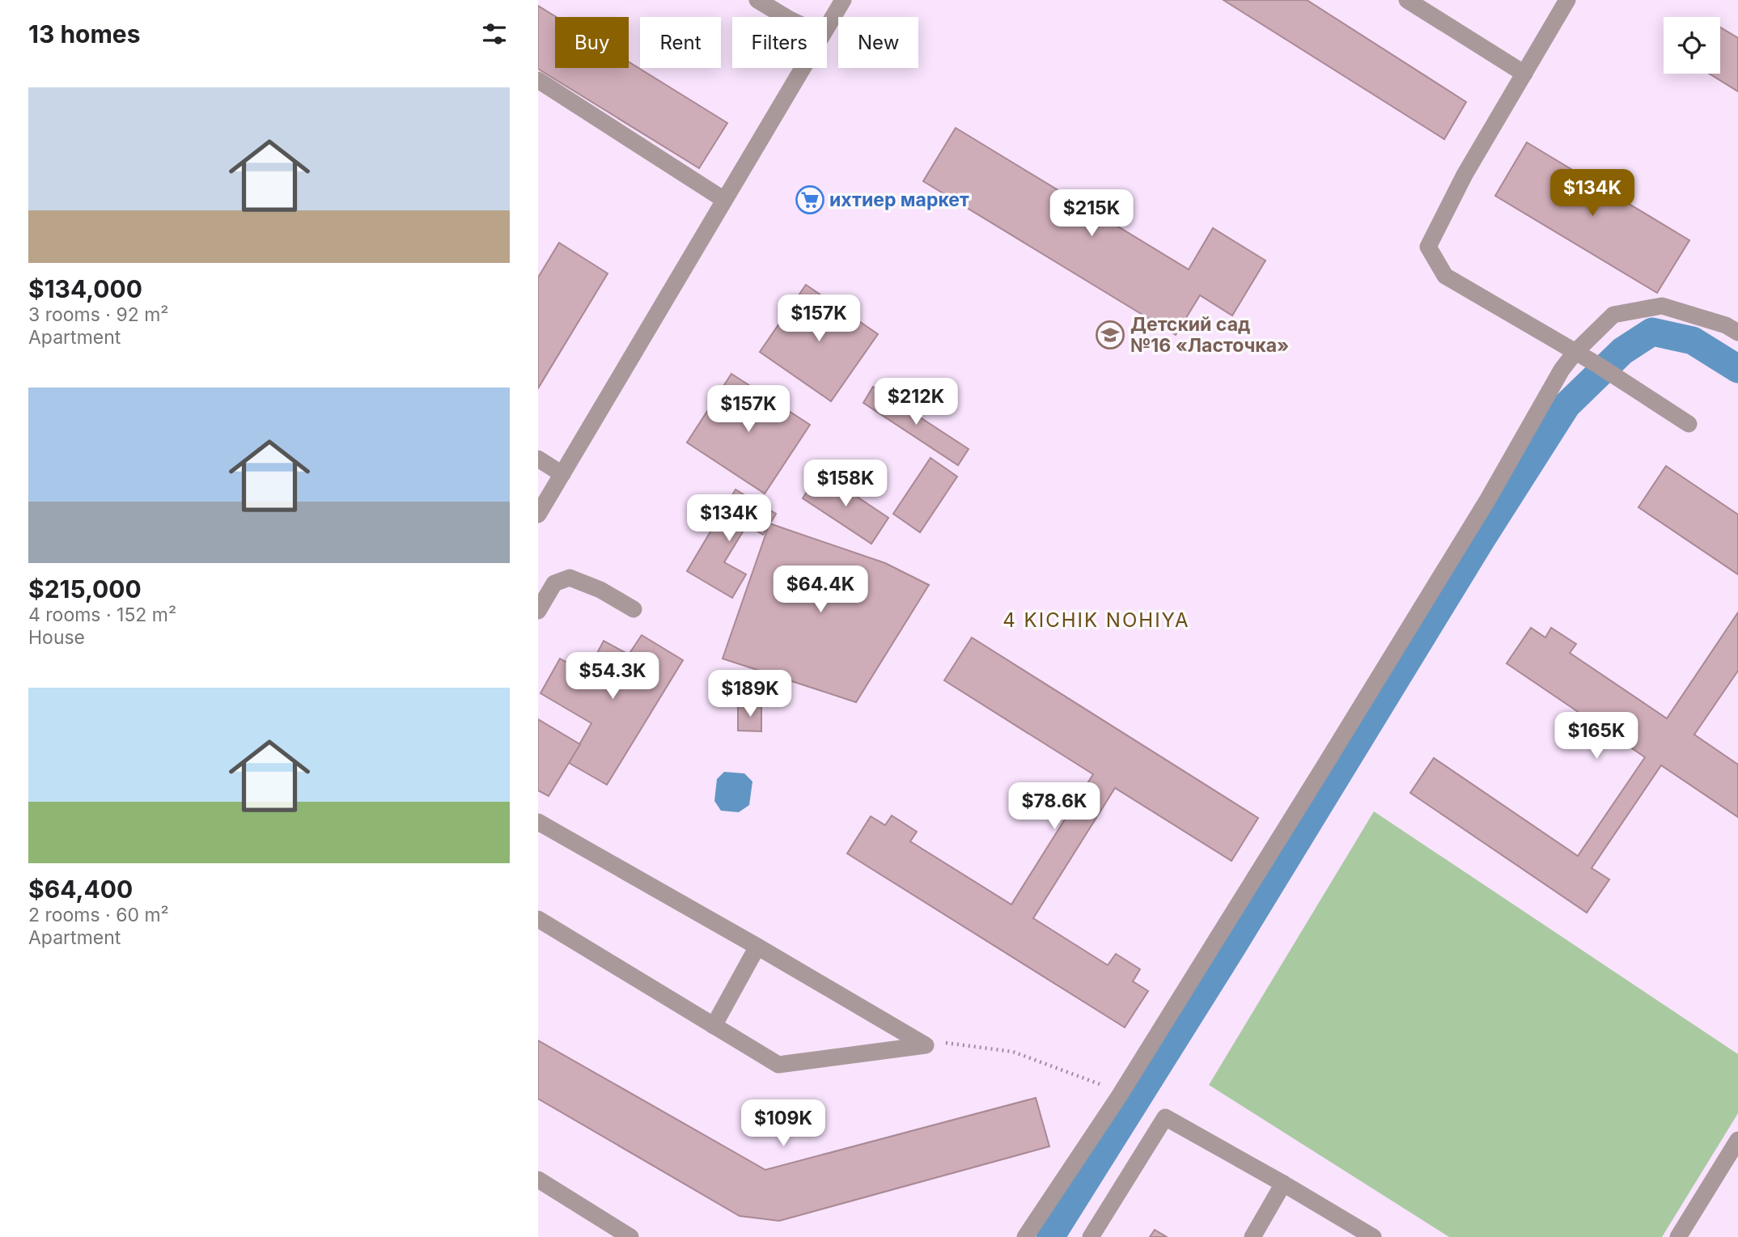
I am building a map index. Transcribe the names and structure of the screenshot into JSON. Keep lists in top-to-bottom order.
{
  "districts": ["4 KICHIK NOHIYA"],
  "places": {
    "supermarket": ["ихтиер маркет"],
    "school or university": ["Детский сад №16 «Ласточка»"]
  },
  "page": {
    "heading": "13 homes",
    "chip": [
      "Buy",
      "Rent",
      "Filters",
      "New"
    ],
    "list": [
      {
        "name": "$134,000",
        "note": "3 rooms · 92 m² · Apartment"
      },
      {
        "name": "$215,000",
        "note": "4 rooms · 152 m² · House"
      },
      {
        "name": "$64,400",
        "note": "2 rooms · 60 m² · Apartment"
      }
    ],
    "price": [
      "$134K",
      "$215K",
      "$157K",
      "$212K",
      "$157K",
      "$158K",
      "$134K",
      "$64.4K",
      "$54.3K",
      "$189K",
      "$165K",
      "$78.6K",
      "$109K"
    ]
  }
}
